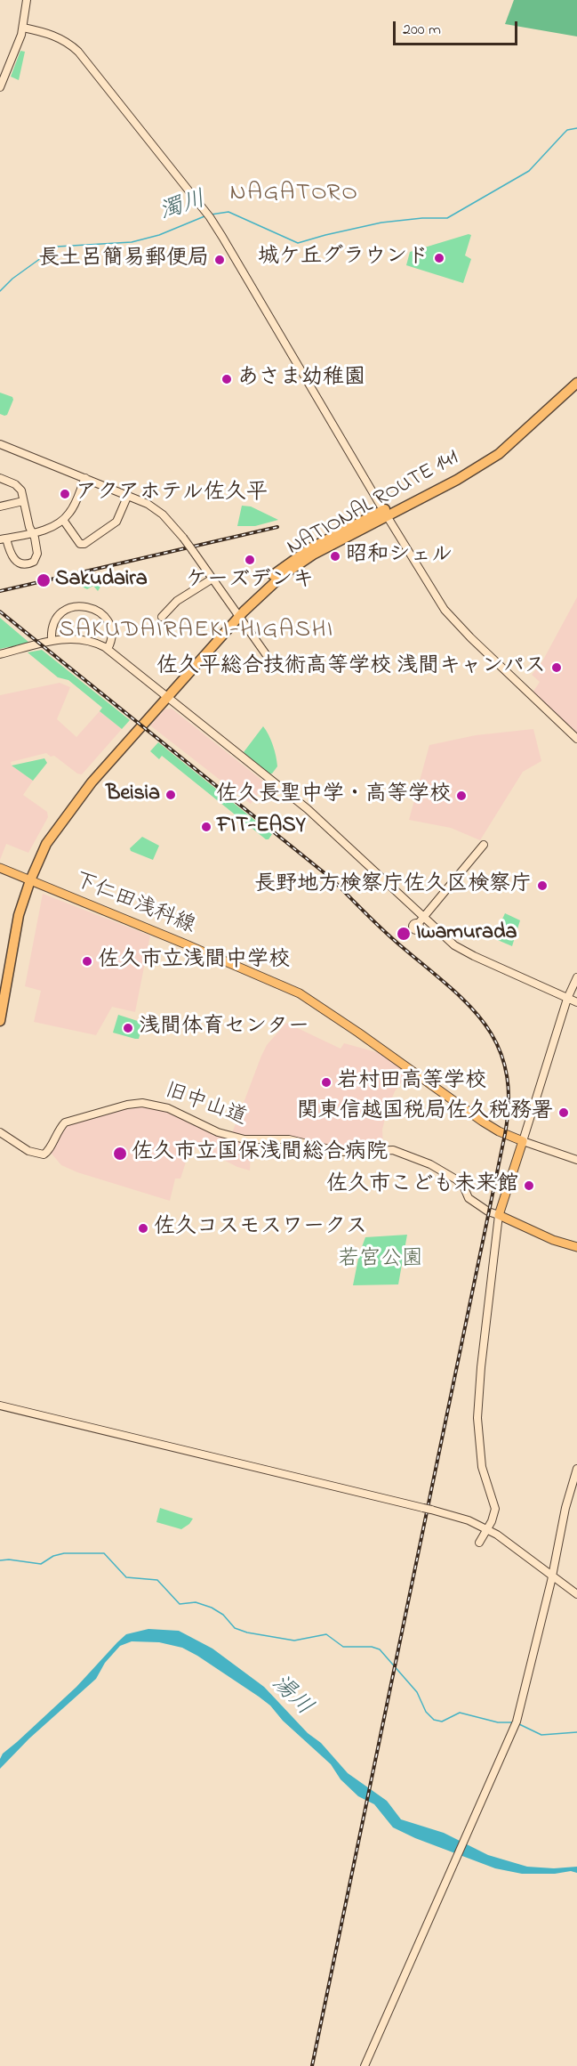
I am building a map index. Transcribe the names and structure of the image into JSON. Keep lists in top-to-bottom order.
{
  "streets": {
    "highway": ["NATIONAL ROUTE 141"],
    "main road": ["下仁田浅科線"],
    "street": ["旧中山道"]
  },
  "crossings": [
    ["NATIONAL ROUTE 141", "下仁田浅科線"]
  ],
  "districts": ["NAGATORO", "SAKUDAIRAEKI-HIGASHI"],
  "water": ["濁川", "湯川"],
  "parks": ["若宮公園"],
  "places": [
    "城ケ丘グラウンド",
    "長土呂簡易郵便局",
    "あさま幼稚園",
    "アクアホテル佐久平",
    "昭和シェル",
    "ケーズデンキ",
    "Sakudaira",
    "佐久平総合技術高等学校 浅間キャンパス",
    "Beisia",
    "佐久長聖中学・高等学校",
    "FIT-EASY",
    "長野地方検察庁佐久区検察庁",
    "Iwamurada",
    "佐久市立浅間中学校",
    "浅間体育センター",
    "岩村田高等学校",
    "関東信越国税局佐久税務署",
    "佐久市立国保浅間総合病院",
    "佐久市こども未来館",
    "佐久コスモスワークス"
  ],
  "scale_bar": "200 m"
}
